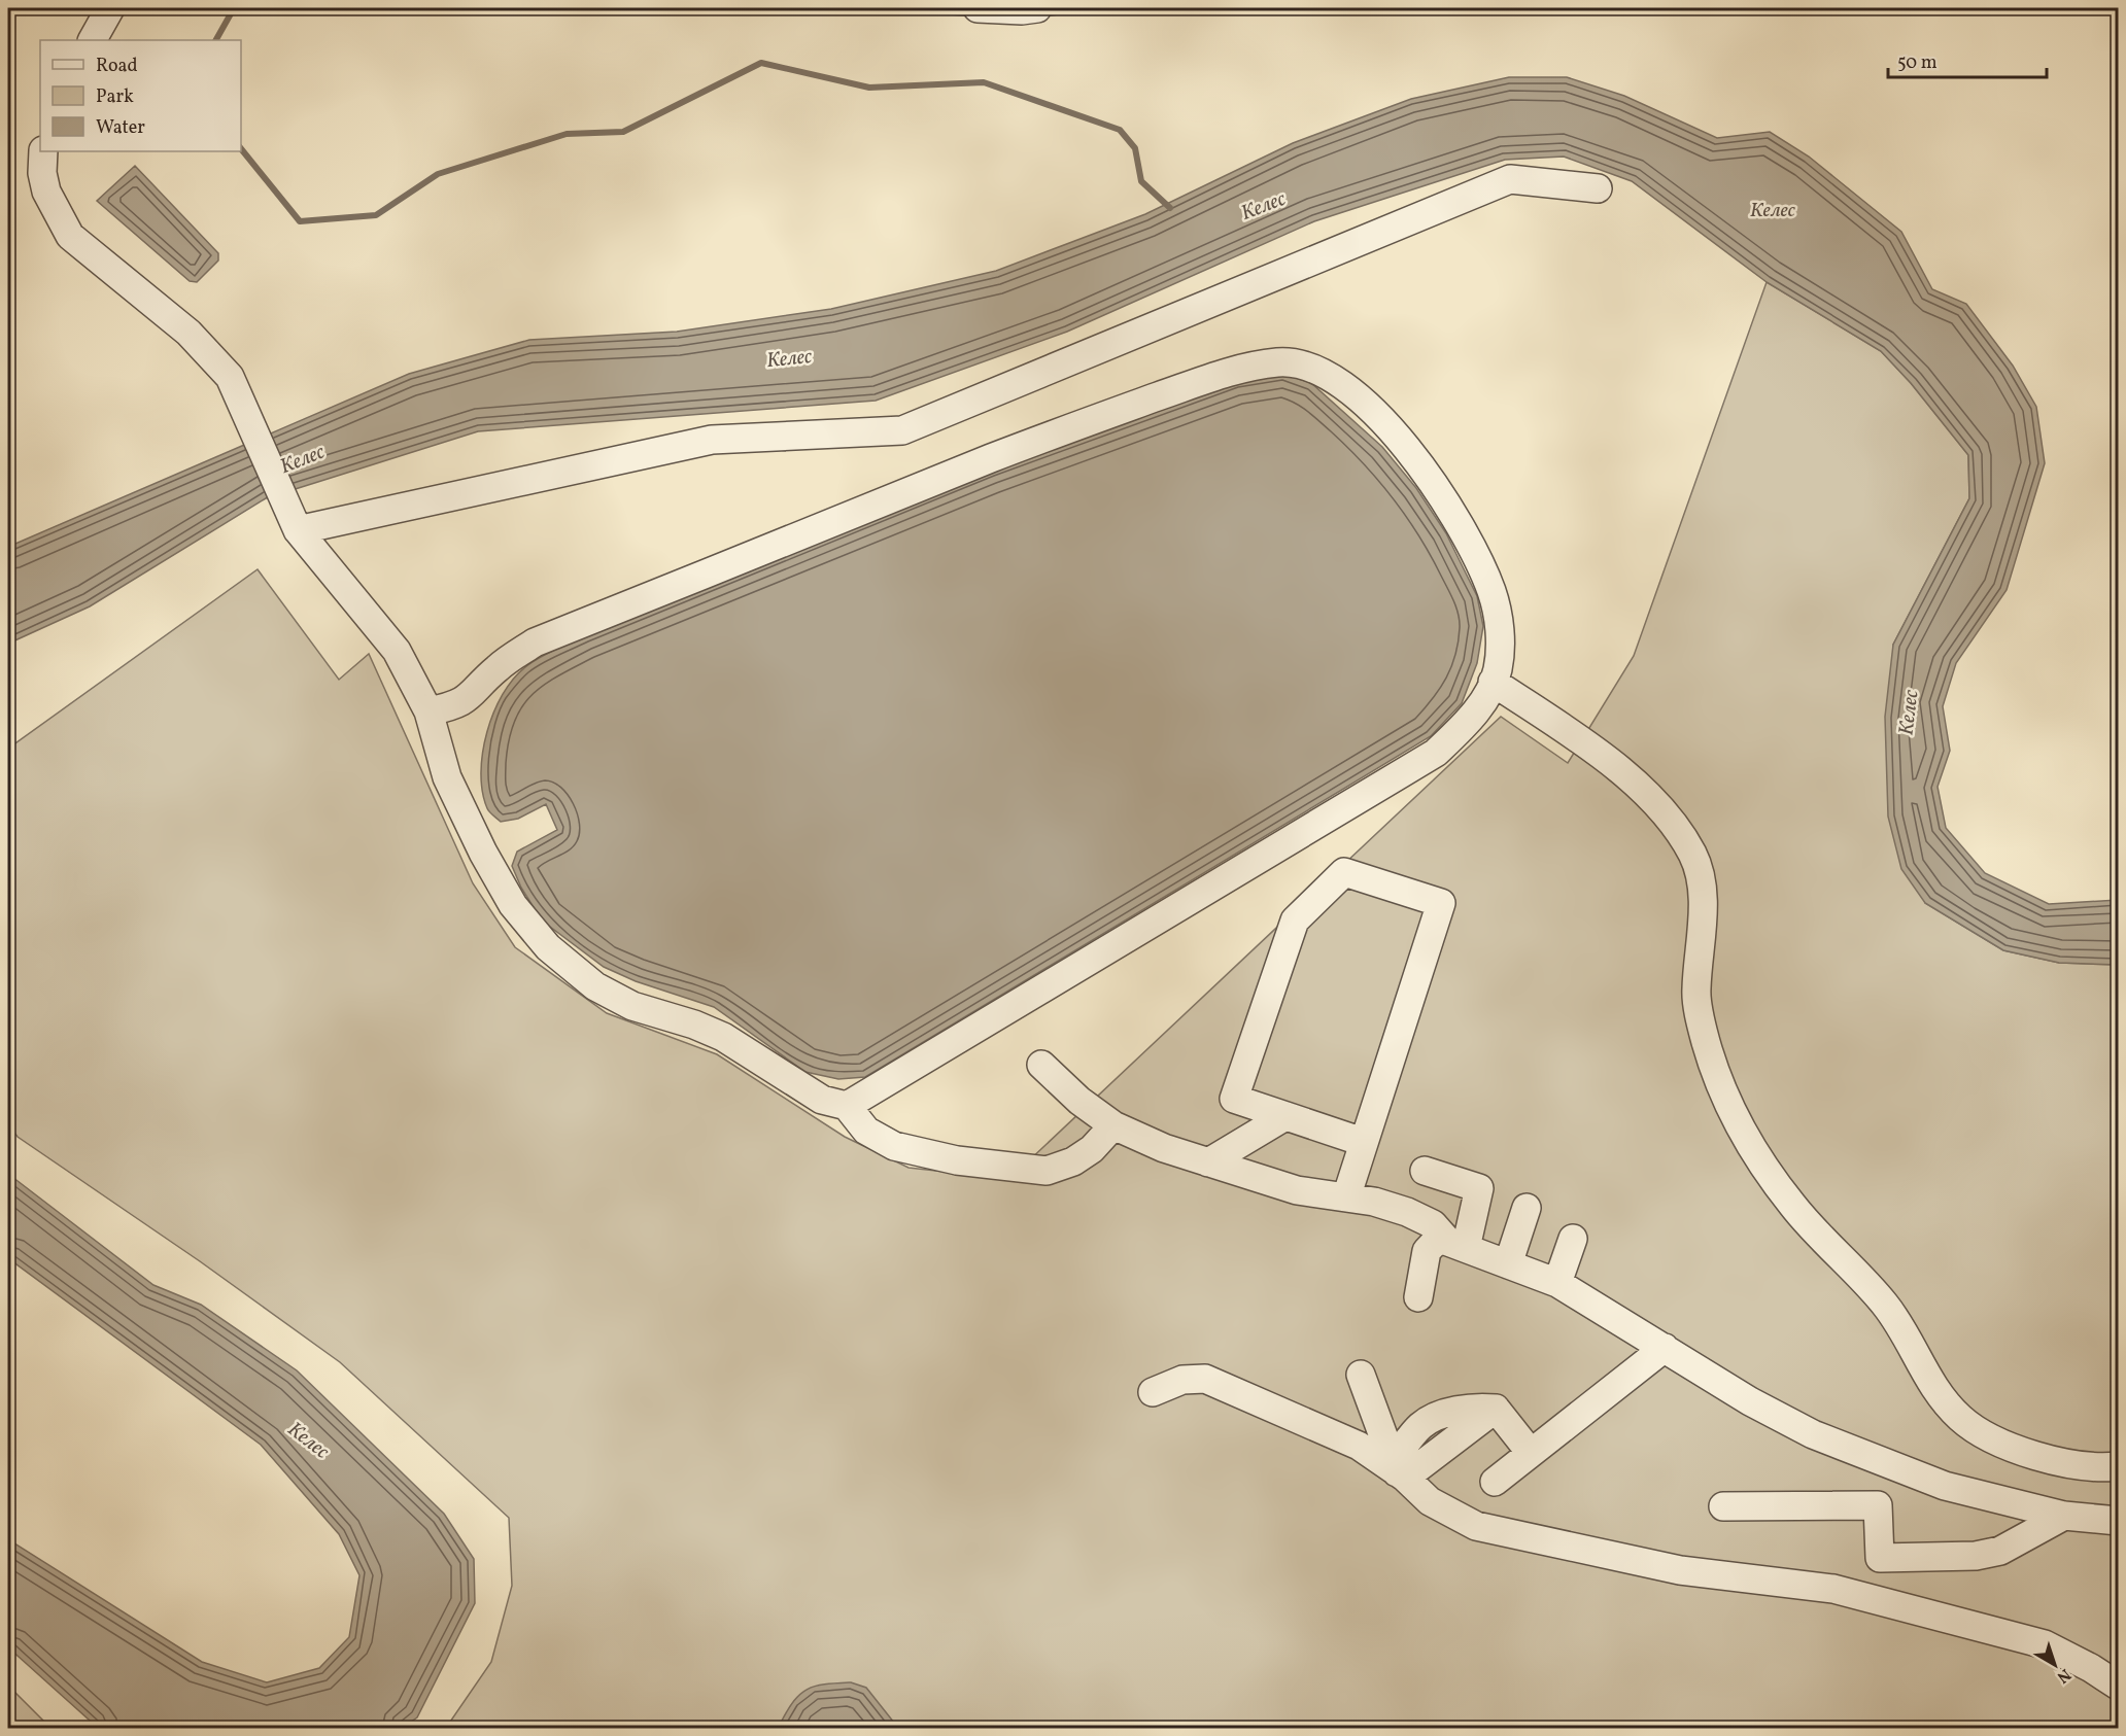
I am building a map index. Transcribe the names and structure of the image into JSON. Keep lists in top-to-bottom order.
{
  "water": ["Келес"],
  "legend": ["Road", "Park", "Water"],
  "scale_bar": "50 m",
  "north": "bottom right"
}
